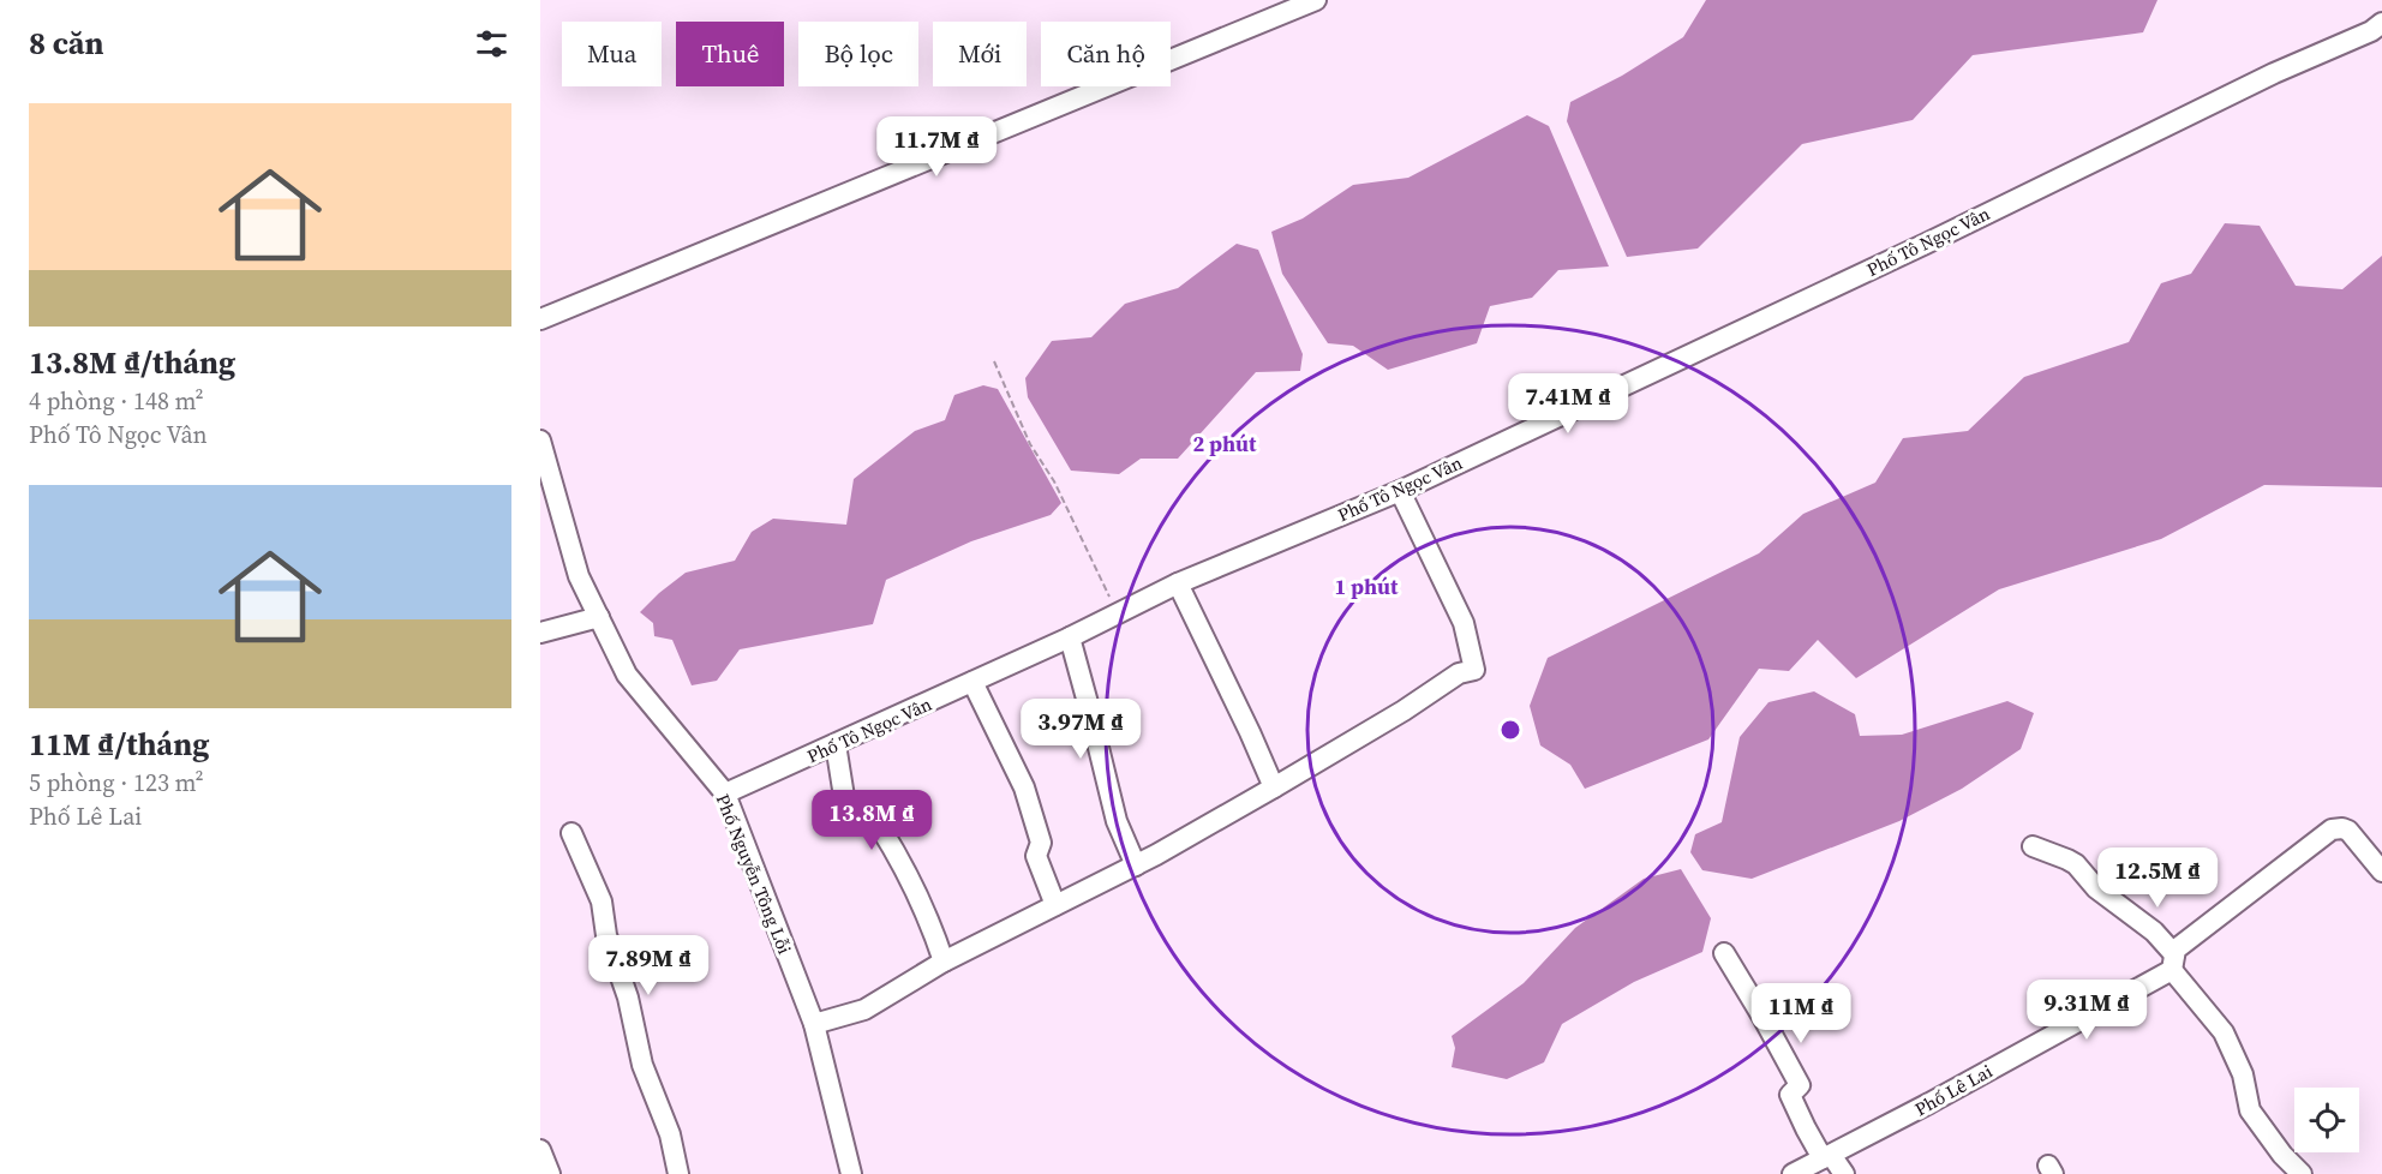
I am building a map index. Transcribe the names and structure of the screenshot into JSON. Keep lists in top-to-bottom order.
{
  "streets": {
    "street": ["Phố Tô Ngọc Vân", "Phố Nguyễn Tông Lỗi", "Phố Lê Lai"]
  },
  "crossings": [
    ["Phố Tô Ngọc Vân", "Phố Nguyễn Tông Lỗi"]
  ],
  "page": {
    "heading": "8 căn",
    "chip": [
      "Mua",
      "Thuê",
      "Bộ lọc",
      "Mới",
      "Căn hộ"
    ],
    "list": [
      {
        "name": "13.8M ₫/tháng",
        "note": "4 phòng · 148 m² · Phố Tô Ngọc Vân"
      },
      {
        "name": "11M ₫/tháng",
        "note": "5 phòng · 123 m² · Phố Lê Lai"
      }
    ],
    "price": [
      "11.7M ₫",
      "7.41M ₫",
      "3.97M ₫",
      "13.8M ₫",
      "12.5M ₫",
      "7.89M ₫",
      "9.31M ₫",
      "11M ₫"
    ]
  },
  "rings": ["2 phút", "1 phút"]
}
